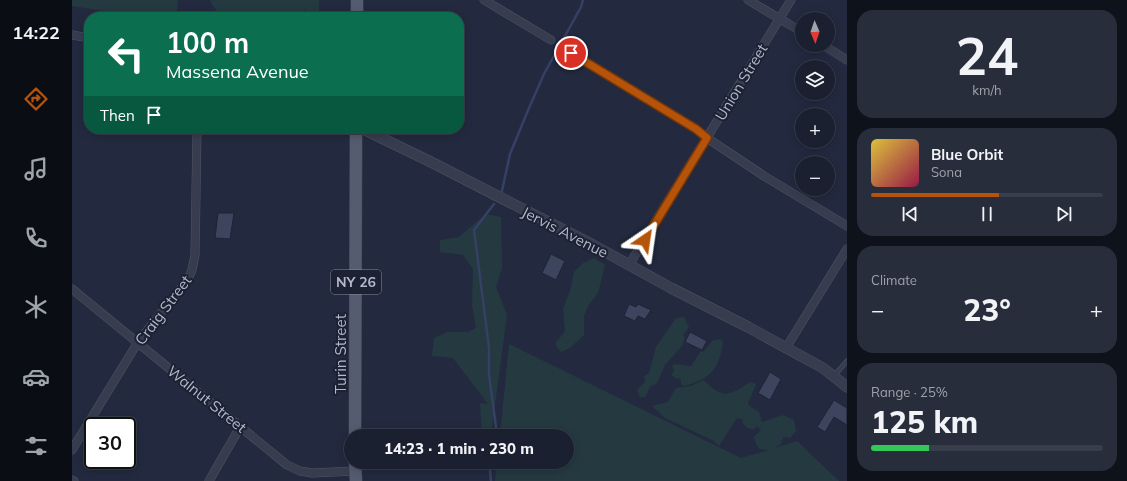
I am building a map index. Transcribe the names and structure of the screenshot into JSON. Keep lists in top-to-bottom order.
{
  "streets": {
    "main road": ["NY 26", "Turin Street"],
    "street": [
      "Union Street",
      "Jervis Avenue",
      "Craig Street",
      "Walnut Street"
    ]
  },
  "crossings": [
    ["Union Street", "Jervis Avenue"],
    ["Craig Street", "Walnut Street"]
  ],
  "north": "bottom",
  "page": {
    "tabs": "14:22",
    "tile": [
      ["24", "km/h"],
      "Climate",
      ["Range · 25%", "125 km"]
    ],
    "map_buttons": ["+", "−"],
    "turn": ["100 m", "Massena Avenue"],
    "then": "Then",
    "song": ["Blue Orbit", "Sona"],
    "heat": ["−", "23°", "+"],
    "limit": "30",
    "trip": "14:23 · 1 min · 230 m"
  }
}
